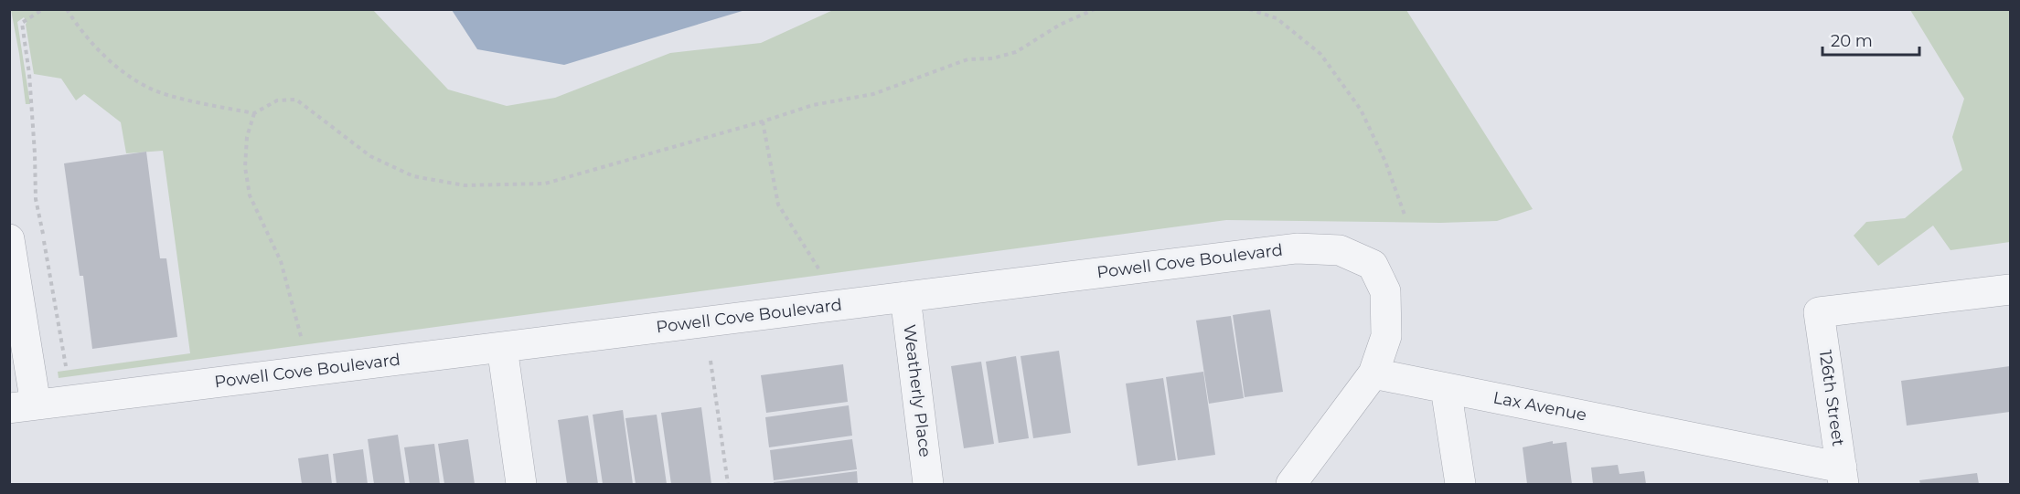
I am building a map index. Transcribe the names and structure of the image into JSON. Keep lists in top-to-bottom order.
{
  "streets": {
    "street": [
      "Powell Cove Boulevard",
      "Weatherly Place",
      "126th Street",
      "Lax Avenue"
    ]
  },
  "crossings": [
    ["Powell Cove Boulevard", "Weatherly Place"],
    ["Powell Cove Boulevard", "Lax Avenue"],
    ["126th Street", "Lax Avenue"]
  ],
  "scale_bar": "20 m"
}
